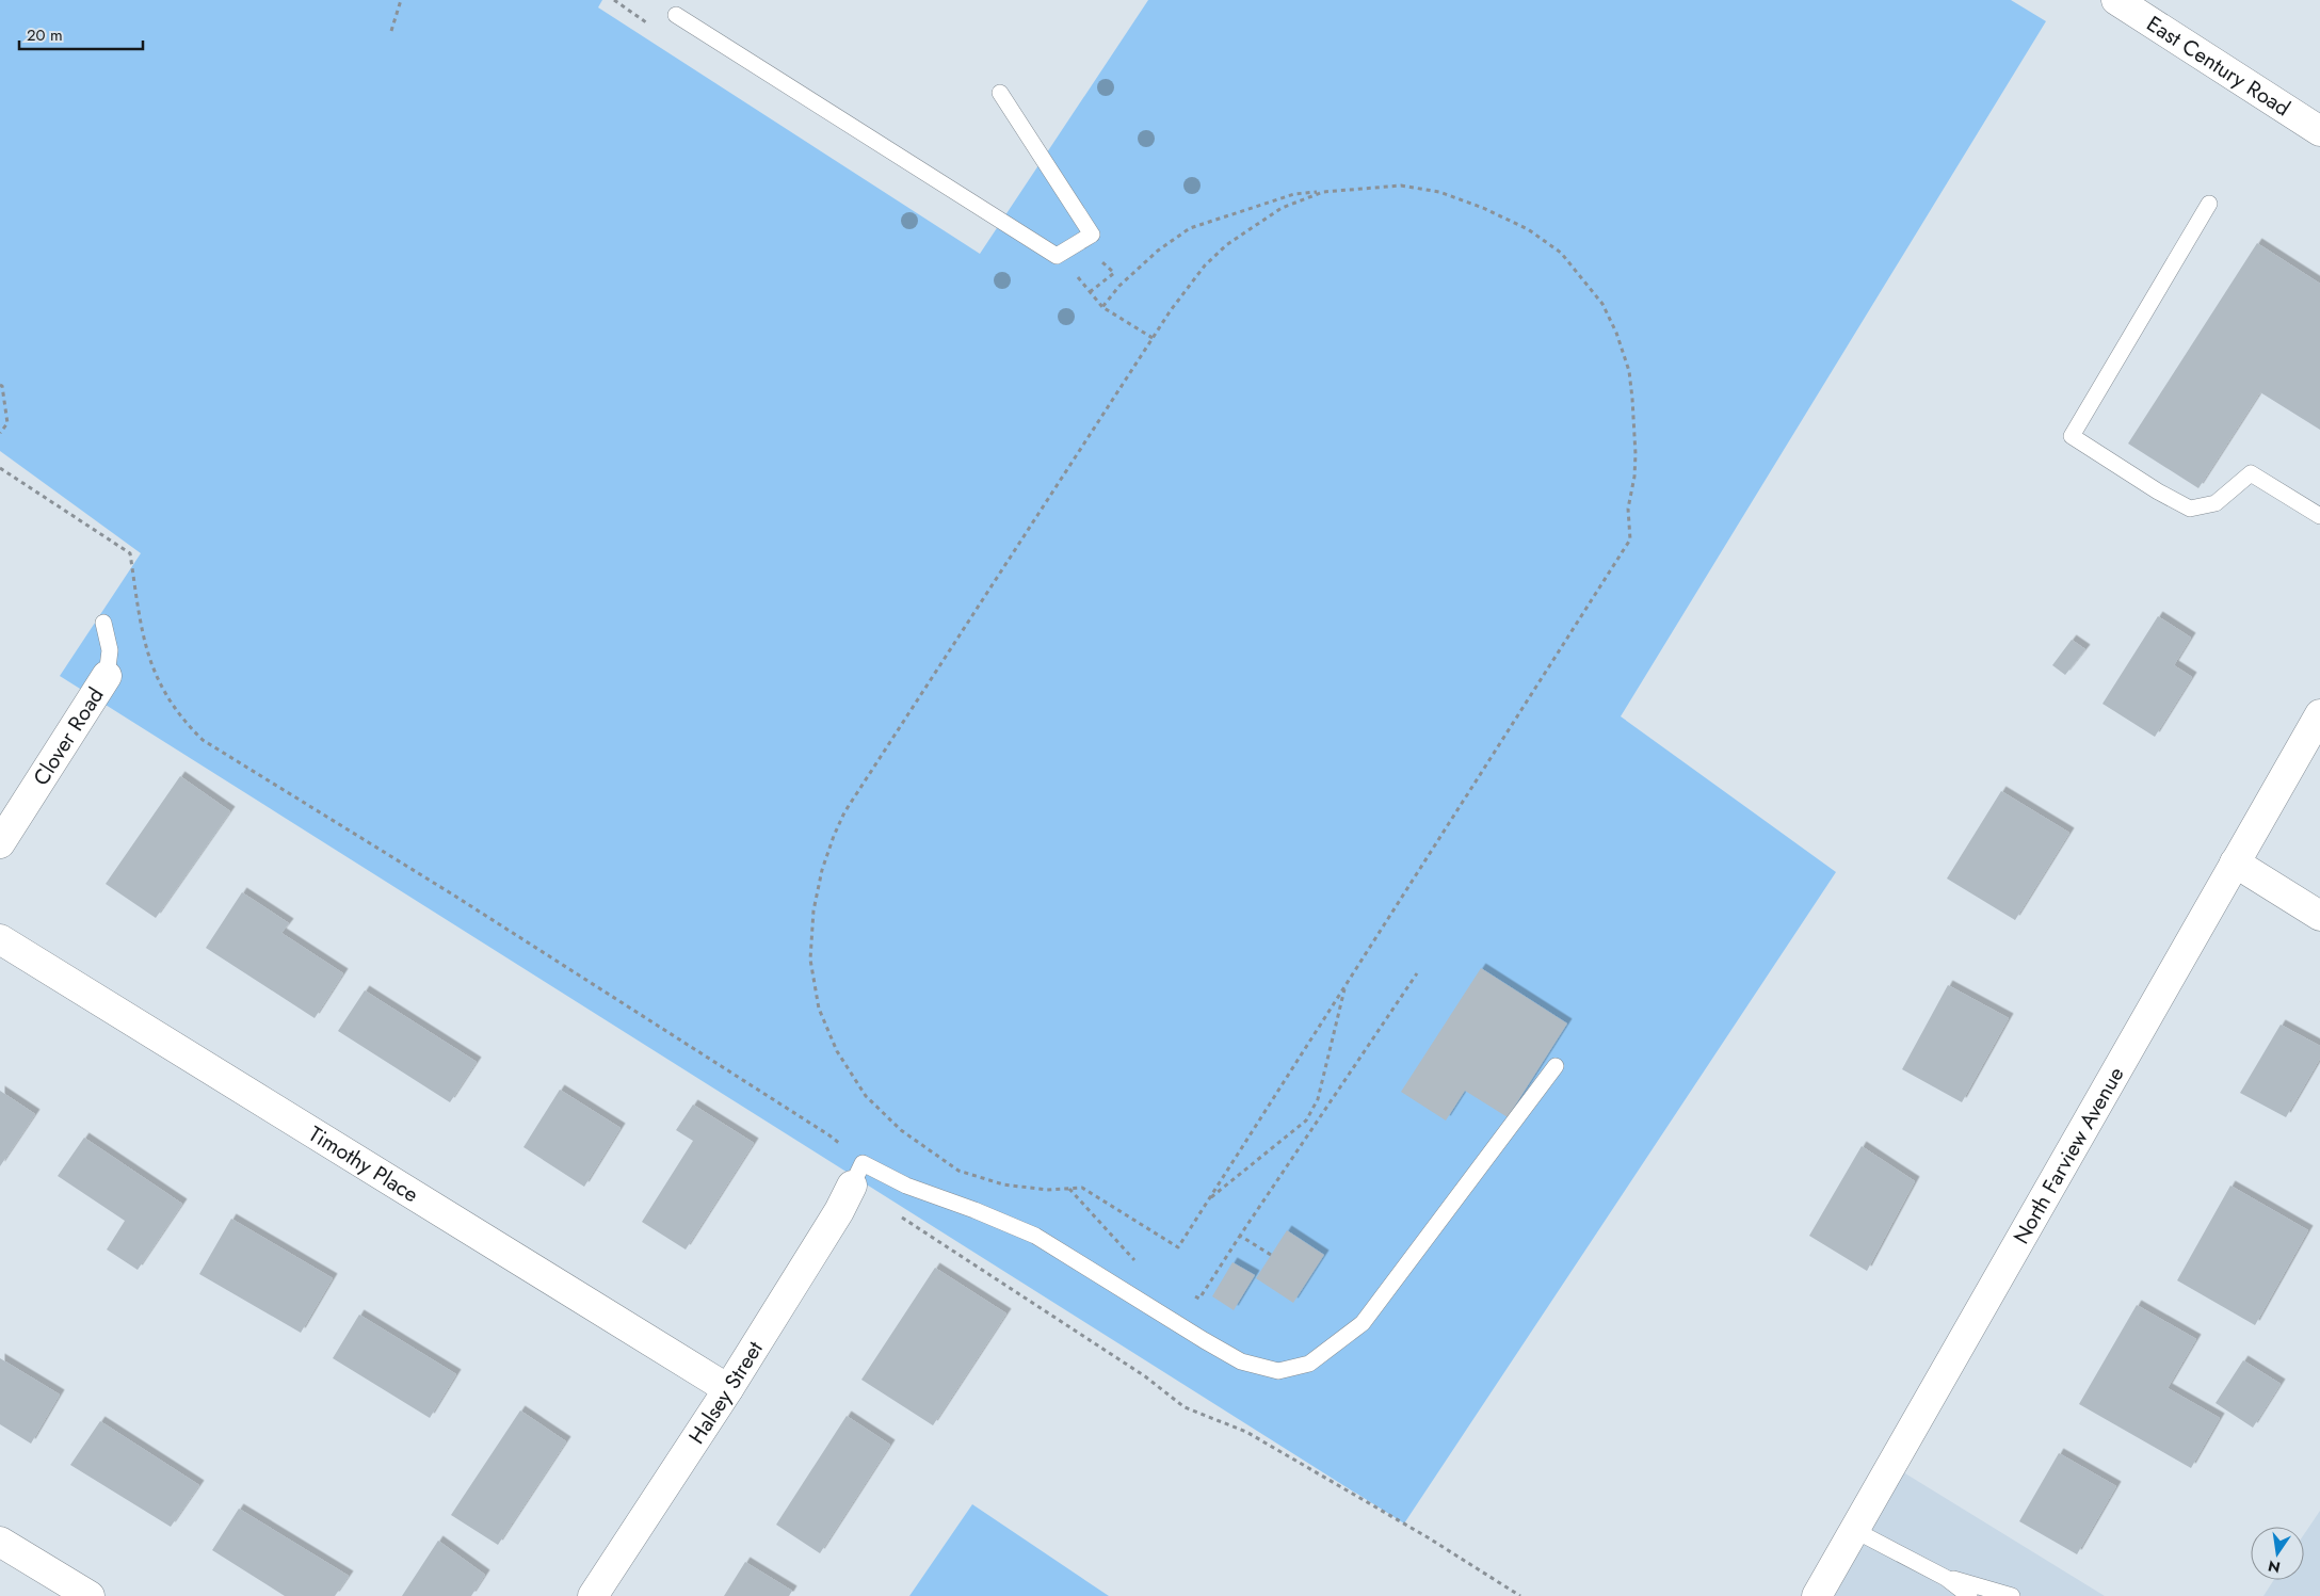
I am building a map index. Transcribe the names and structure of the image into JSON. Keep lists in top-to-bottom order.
{
  "streets": {
    "street": [
      "East Century Road",
      "Clover Road",
      "North Farview Avenue",
      "Timothy Place",
      "Halsey Street"
    ]
  },
  "crossings": [
    ["Timothy Place", "Halsey Street"]
  ],
  "scale_bar": "20 m",
  "north": "bottom"
}
